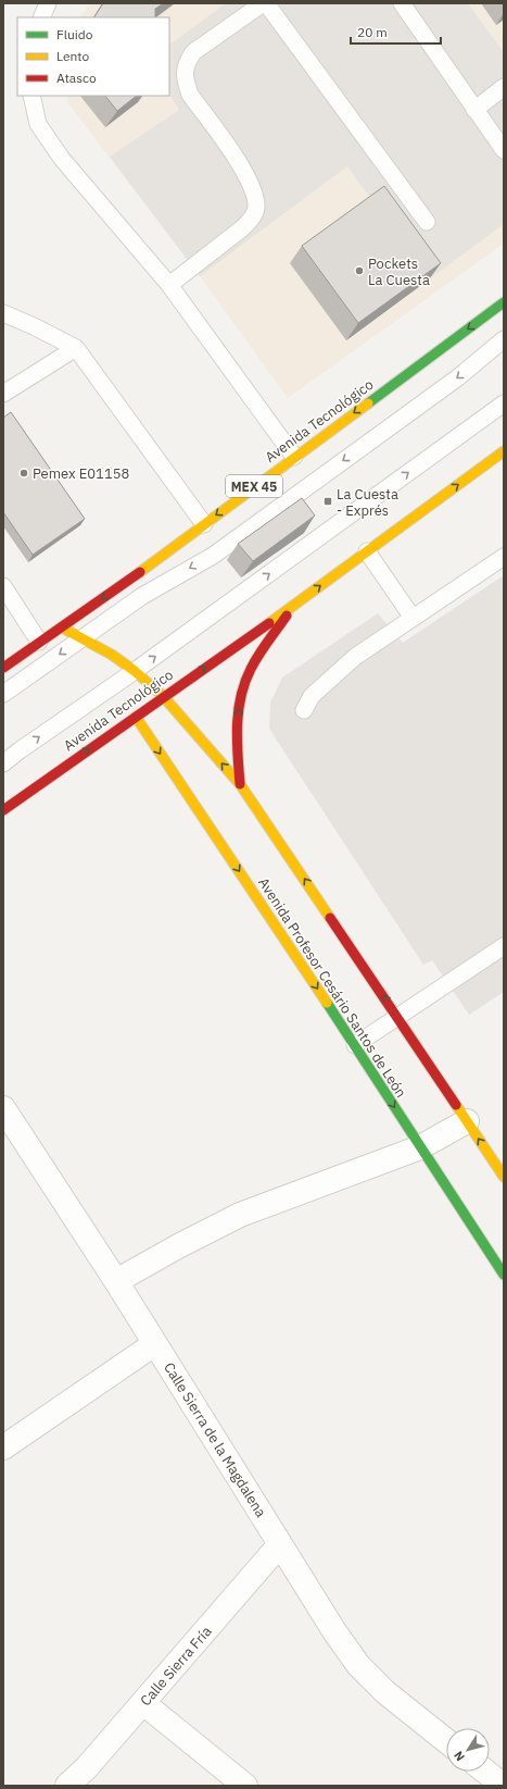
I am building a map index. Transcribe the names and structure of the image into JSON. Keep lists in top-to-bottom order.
{
  "streets": {
    "main road": ["Avenida Tecnológico", "MEX 45", "Avenida Profesor Cesário Santos de León"],
    "street": ["Calle Sierra de la Magdalena", "Calle Sierra Fría"]
  },
  "crossings": [
    ["Avenida Tecnológico", "Avenida Profesor Cesário Santos de León"],
    ["Calle Sierra de la Magdalena", "Calle Sierra Fría"]
  ],
  "places": {
    "other": ["Pockets La Cuesta", "Pemex E01158"],
    "transit": ["La Cuesta - Exprés"]
  },
  "legend": ["Fluido", "Lento", "Atasco"],
  "scale_bar": "20 m",
  "north": "bottom left"
}
